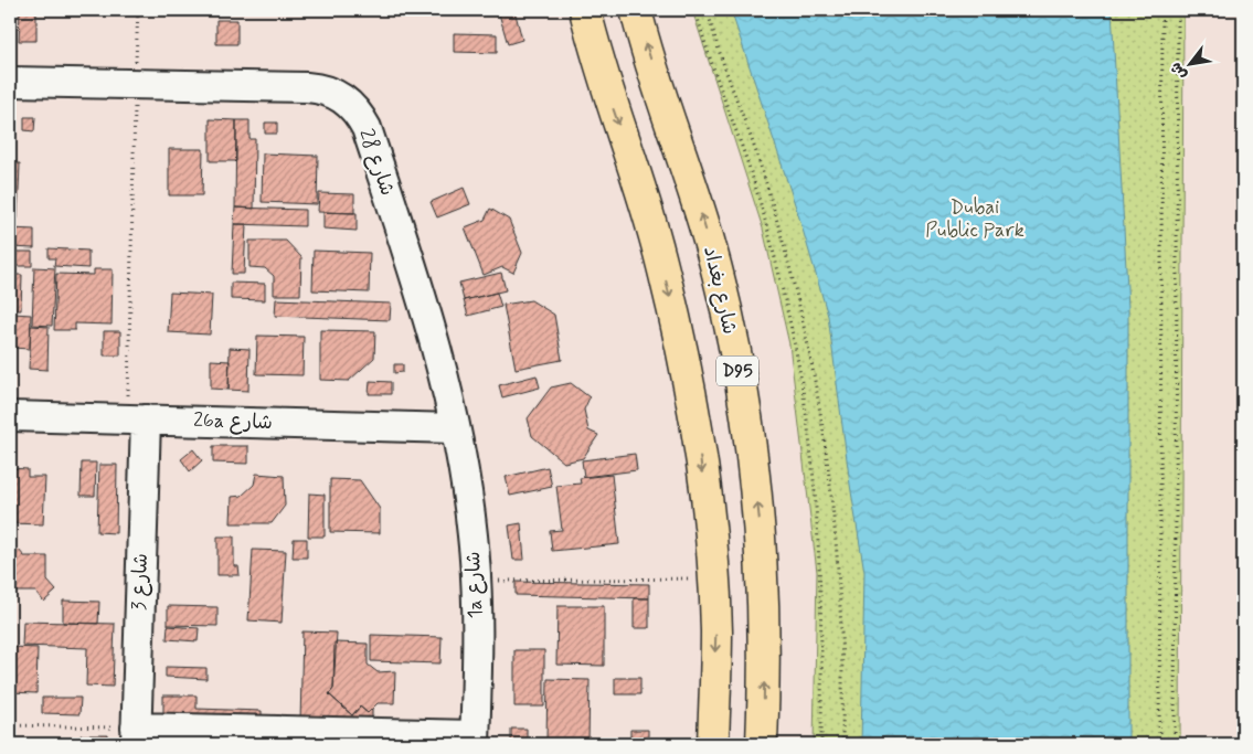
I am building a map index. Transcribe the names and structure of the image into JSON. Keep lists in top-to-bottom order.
{
  "streets": {
    "main road": ["شارع بغداد", "D95"],
    "street": [
      "شارع 28",
      "26a شارع",
      "شارع 3",
      "1a شارع"
    ]
  },
  "crossings": [
    ["شارع 28", "26a شارع"],
    ["شارع 28", "1a شارع"],
    ["26a شارع", "شارع 3"],
    ["26a شارع", "1a شارع"]
  ],
  "parks": ["Dubai Public Park"],
  "north": "bottom left"
}
